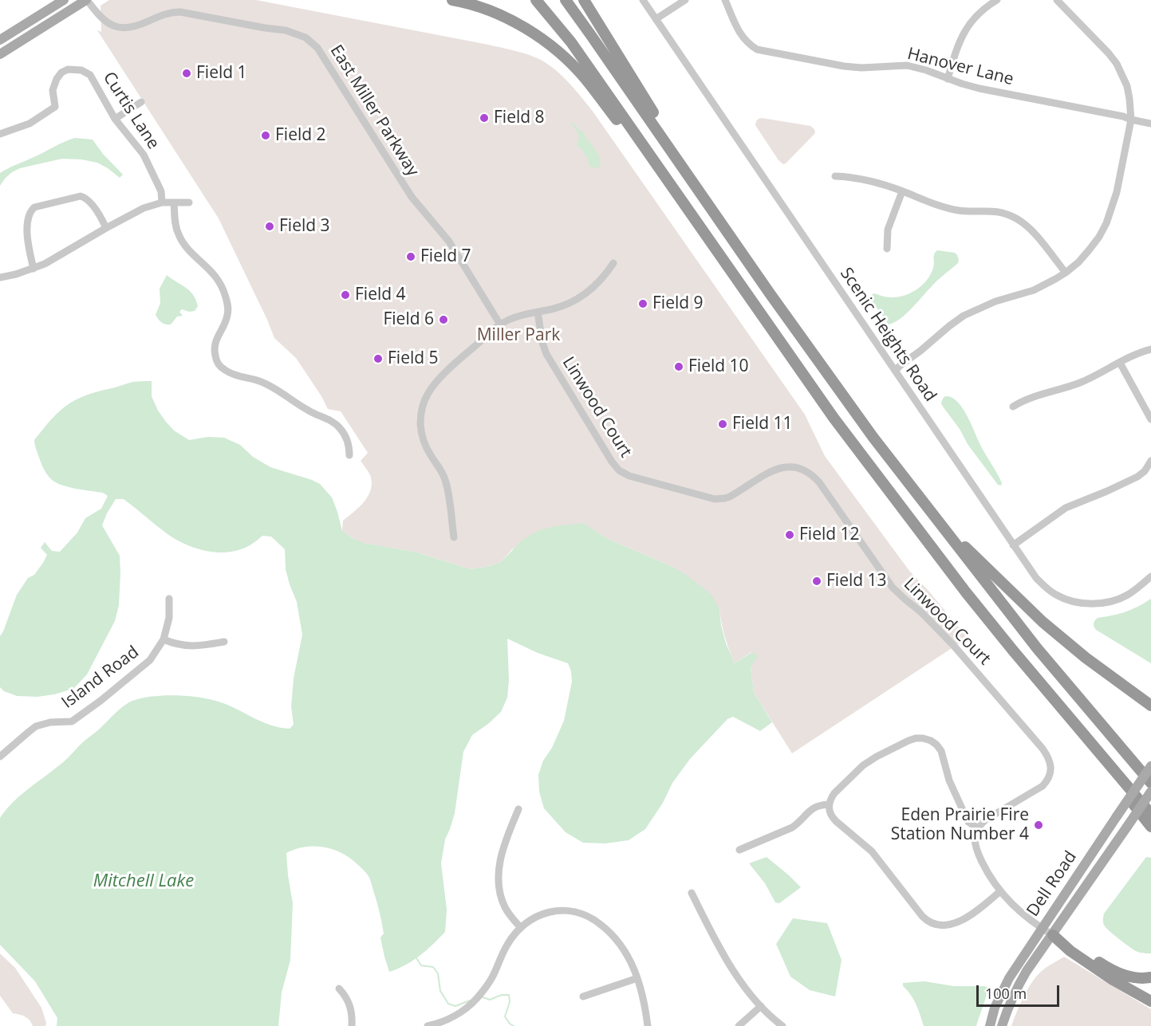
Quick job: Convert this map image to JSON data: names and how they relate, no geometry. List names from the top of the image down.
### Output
{
  "streets": {
    "main road": ["Dell Road"],
    "street": [
      "Hanover Lane",
      "Curtis Lane",
      "East Miller Parkway",
      "Scenic Heights Road",
      "Linwood Court",
      "Island Road"
    ]
  },
  "water": ["Mitchell Lake"],
  "parks": ["Miller Park"],
  "places": [
    "Field 1",
    "Field 8",
    "Field 2",
    "Field 3",
    "Field 7",
    "Field 4",
    "Field 9",
    "Field 6",
    "Field 5",
    "Field 10",
    "Field 11",
    "Field 12",
    "Field 13",
    "Eden Prairie Fire Station Number 4"
  ],
  "scale_bar": "100 m"
}
